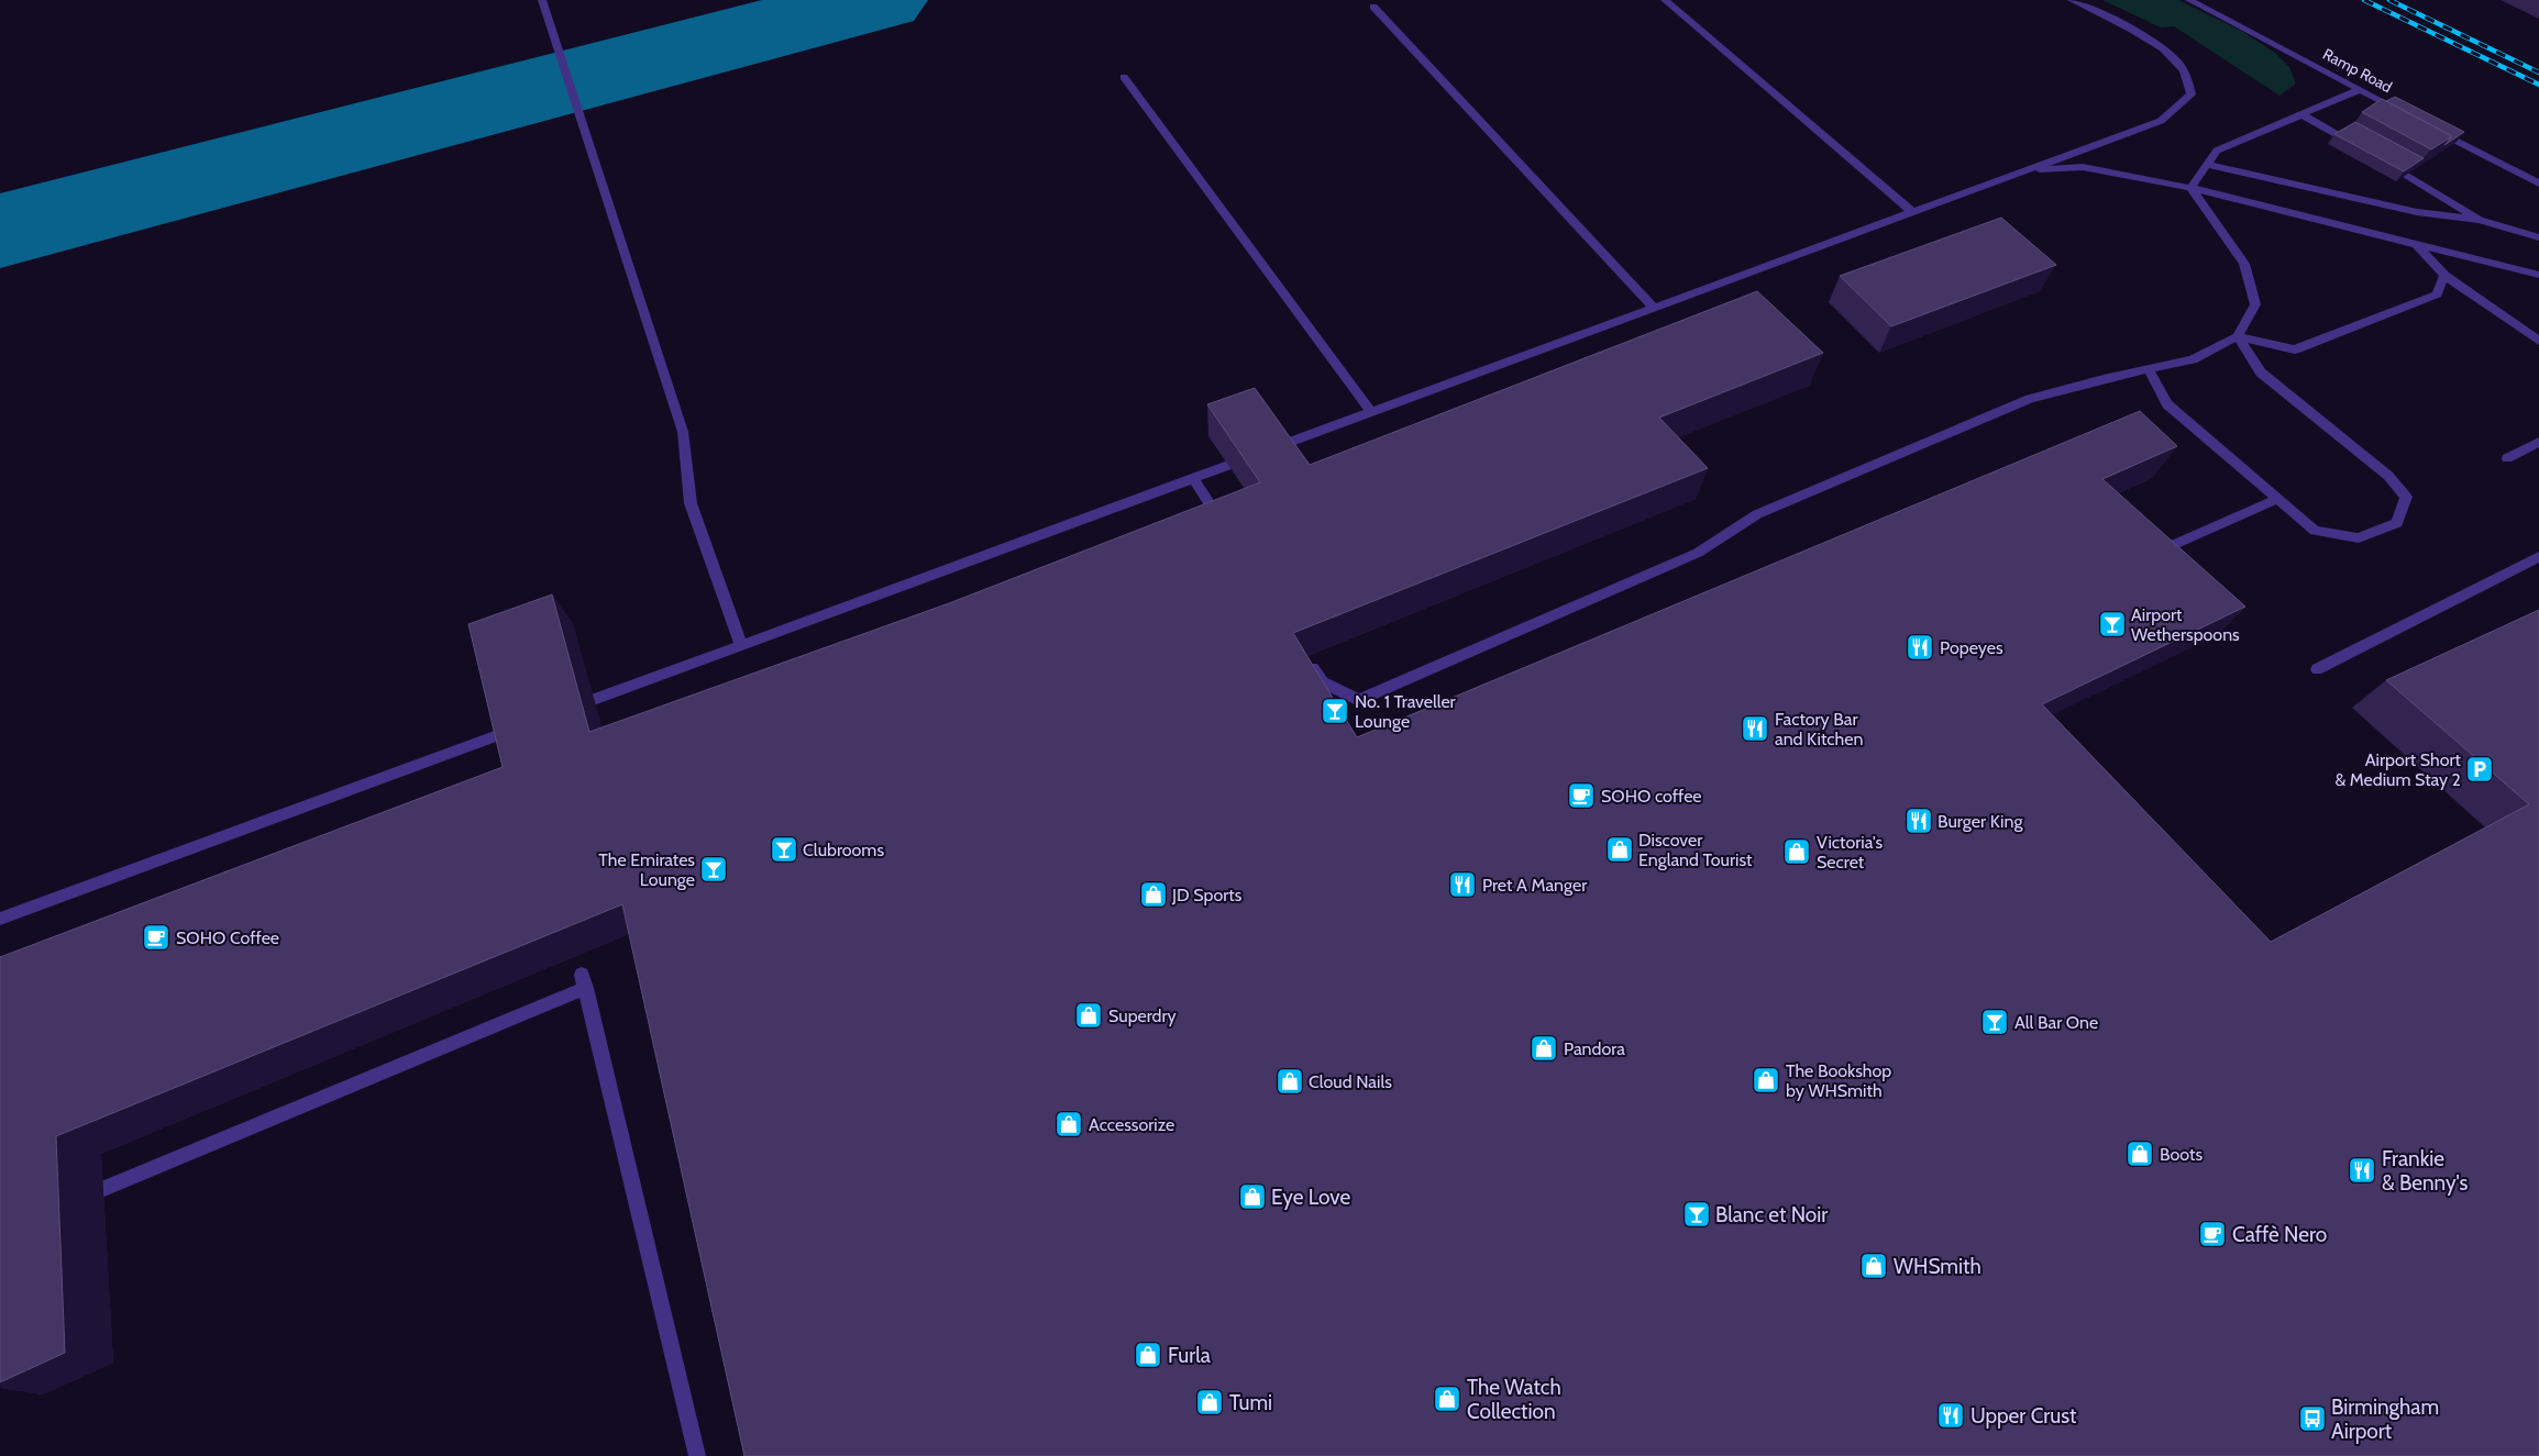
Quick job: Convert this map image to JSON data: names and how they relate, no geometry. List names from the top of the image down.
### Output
{
  "streets": {
    "lane": ["Ramp Road"]
  },
  "places": {
    "bar": [
      "Airport Wetherspoons",
      "No. 1 Traveller Lounge",
      "Clubrooms",
      "The Emirates Lounge",
      "All Bar One",
      "Blanc et Noir"
    ],
    "restaurant": [
      "Popeyes",
      "Factory Bar and Kitchen",
      "Burger King",
      "Pret A Manger",
      "Frankie & Benny's",
      "Upper Crust"
    ],
    "parking": ["Airport Short & Medium Stay 2"],
    "cafe": ["SOHO coffee", "SOHO Coffee", "Caffè Nero"],
    "shop": [
      "Discover England Tourist",
      "Victoria's Secret",
      "JD Sports",
      "Superdry",
      "Pandora",
      "The Bookshop by WHSmith",
      "Cloud Nails",
      "Accessorize",
      "Boots",
      "Eye Love",
      "WHSmith",
      "Furla",
      "The Watch Collection",
      "Tumi"
    ],
    "bus stop": ["Birmingham Airport"]
  }
}
